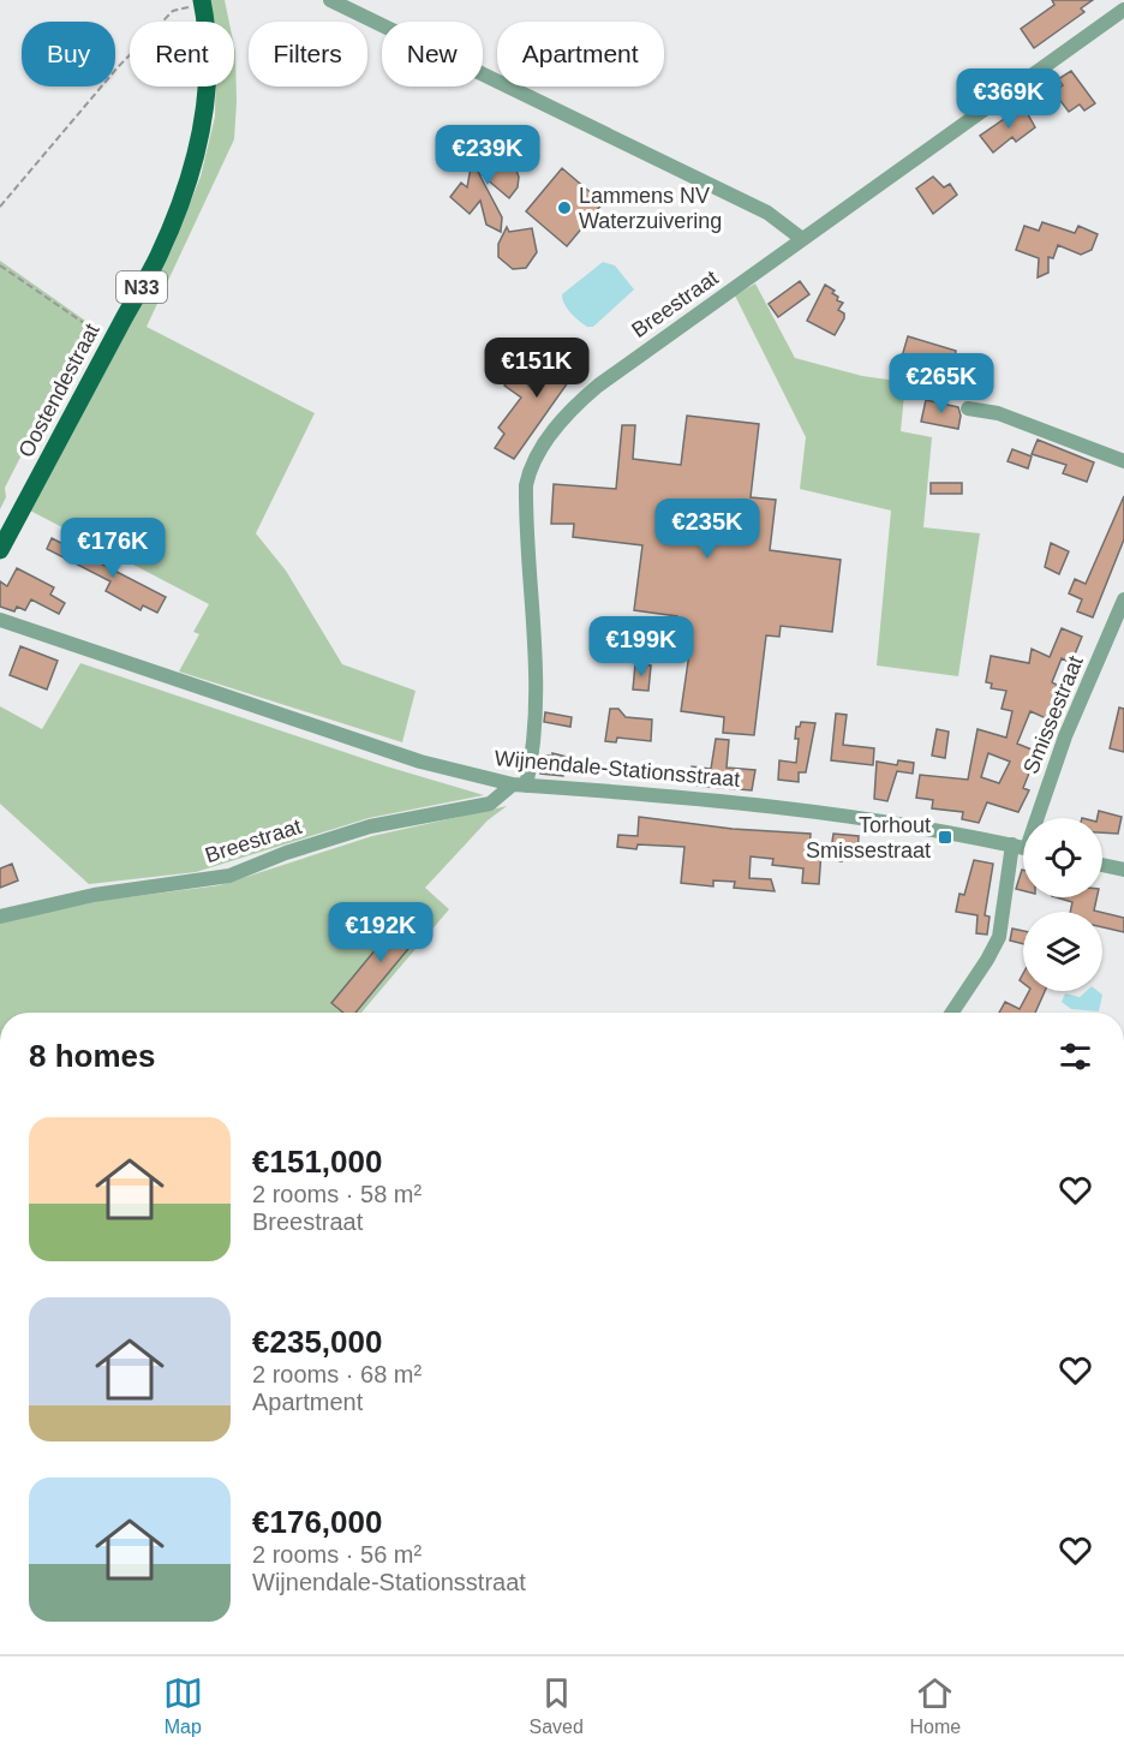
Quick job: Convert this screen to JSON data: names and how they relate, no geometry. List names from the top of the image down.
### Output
{
  "streets": {
    "main road": ["N33", "Oostendestraat"],
    "street": ["Breestraat", "Smissestraat", "Wijnendale-Stationsstraat"]
  },
  "crossings": [
    ["Breestraat", "Wijnendale-Stationsstraat"]
  ],
  "places": {
    "other": ["Lammens NV Waterzuivering"],
    "transit": ["Torhout Smissestraat"]
  },
  "page": {
    "chip": [
      "Buy",
      "Rent",
      "Filters",
      "New",
      "Apartment"
    ],
    "price": [
      "€369K",
      "€239K",
      "€151K",
      "€265K",
      "€235K",
      "€176K",
      "€199K",
      "€192K"
    ],
    "heading": "8 homes",
    "list": [
      {
        "name": "€151,000",
        "note": "2 rooms · 58 m² · Breestraat"
      },
      {
        "name": "€235,000",
        "note": "2 rooms · 68 m² · Apartment"
      },
      {
        "name": "€176,000",
        "note": "2 rooms · 56 m² · Wijnendale-Stationsstraat"
      }
    ],
    "tabs": ["Map", "Saved", "Home"]
  }
}
